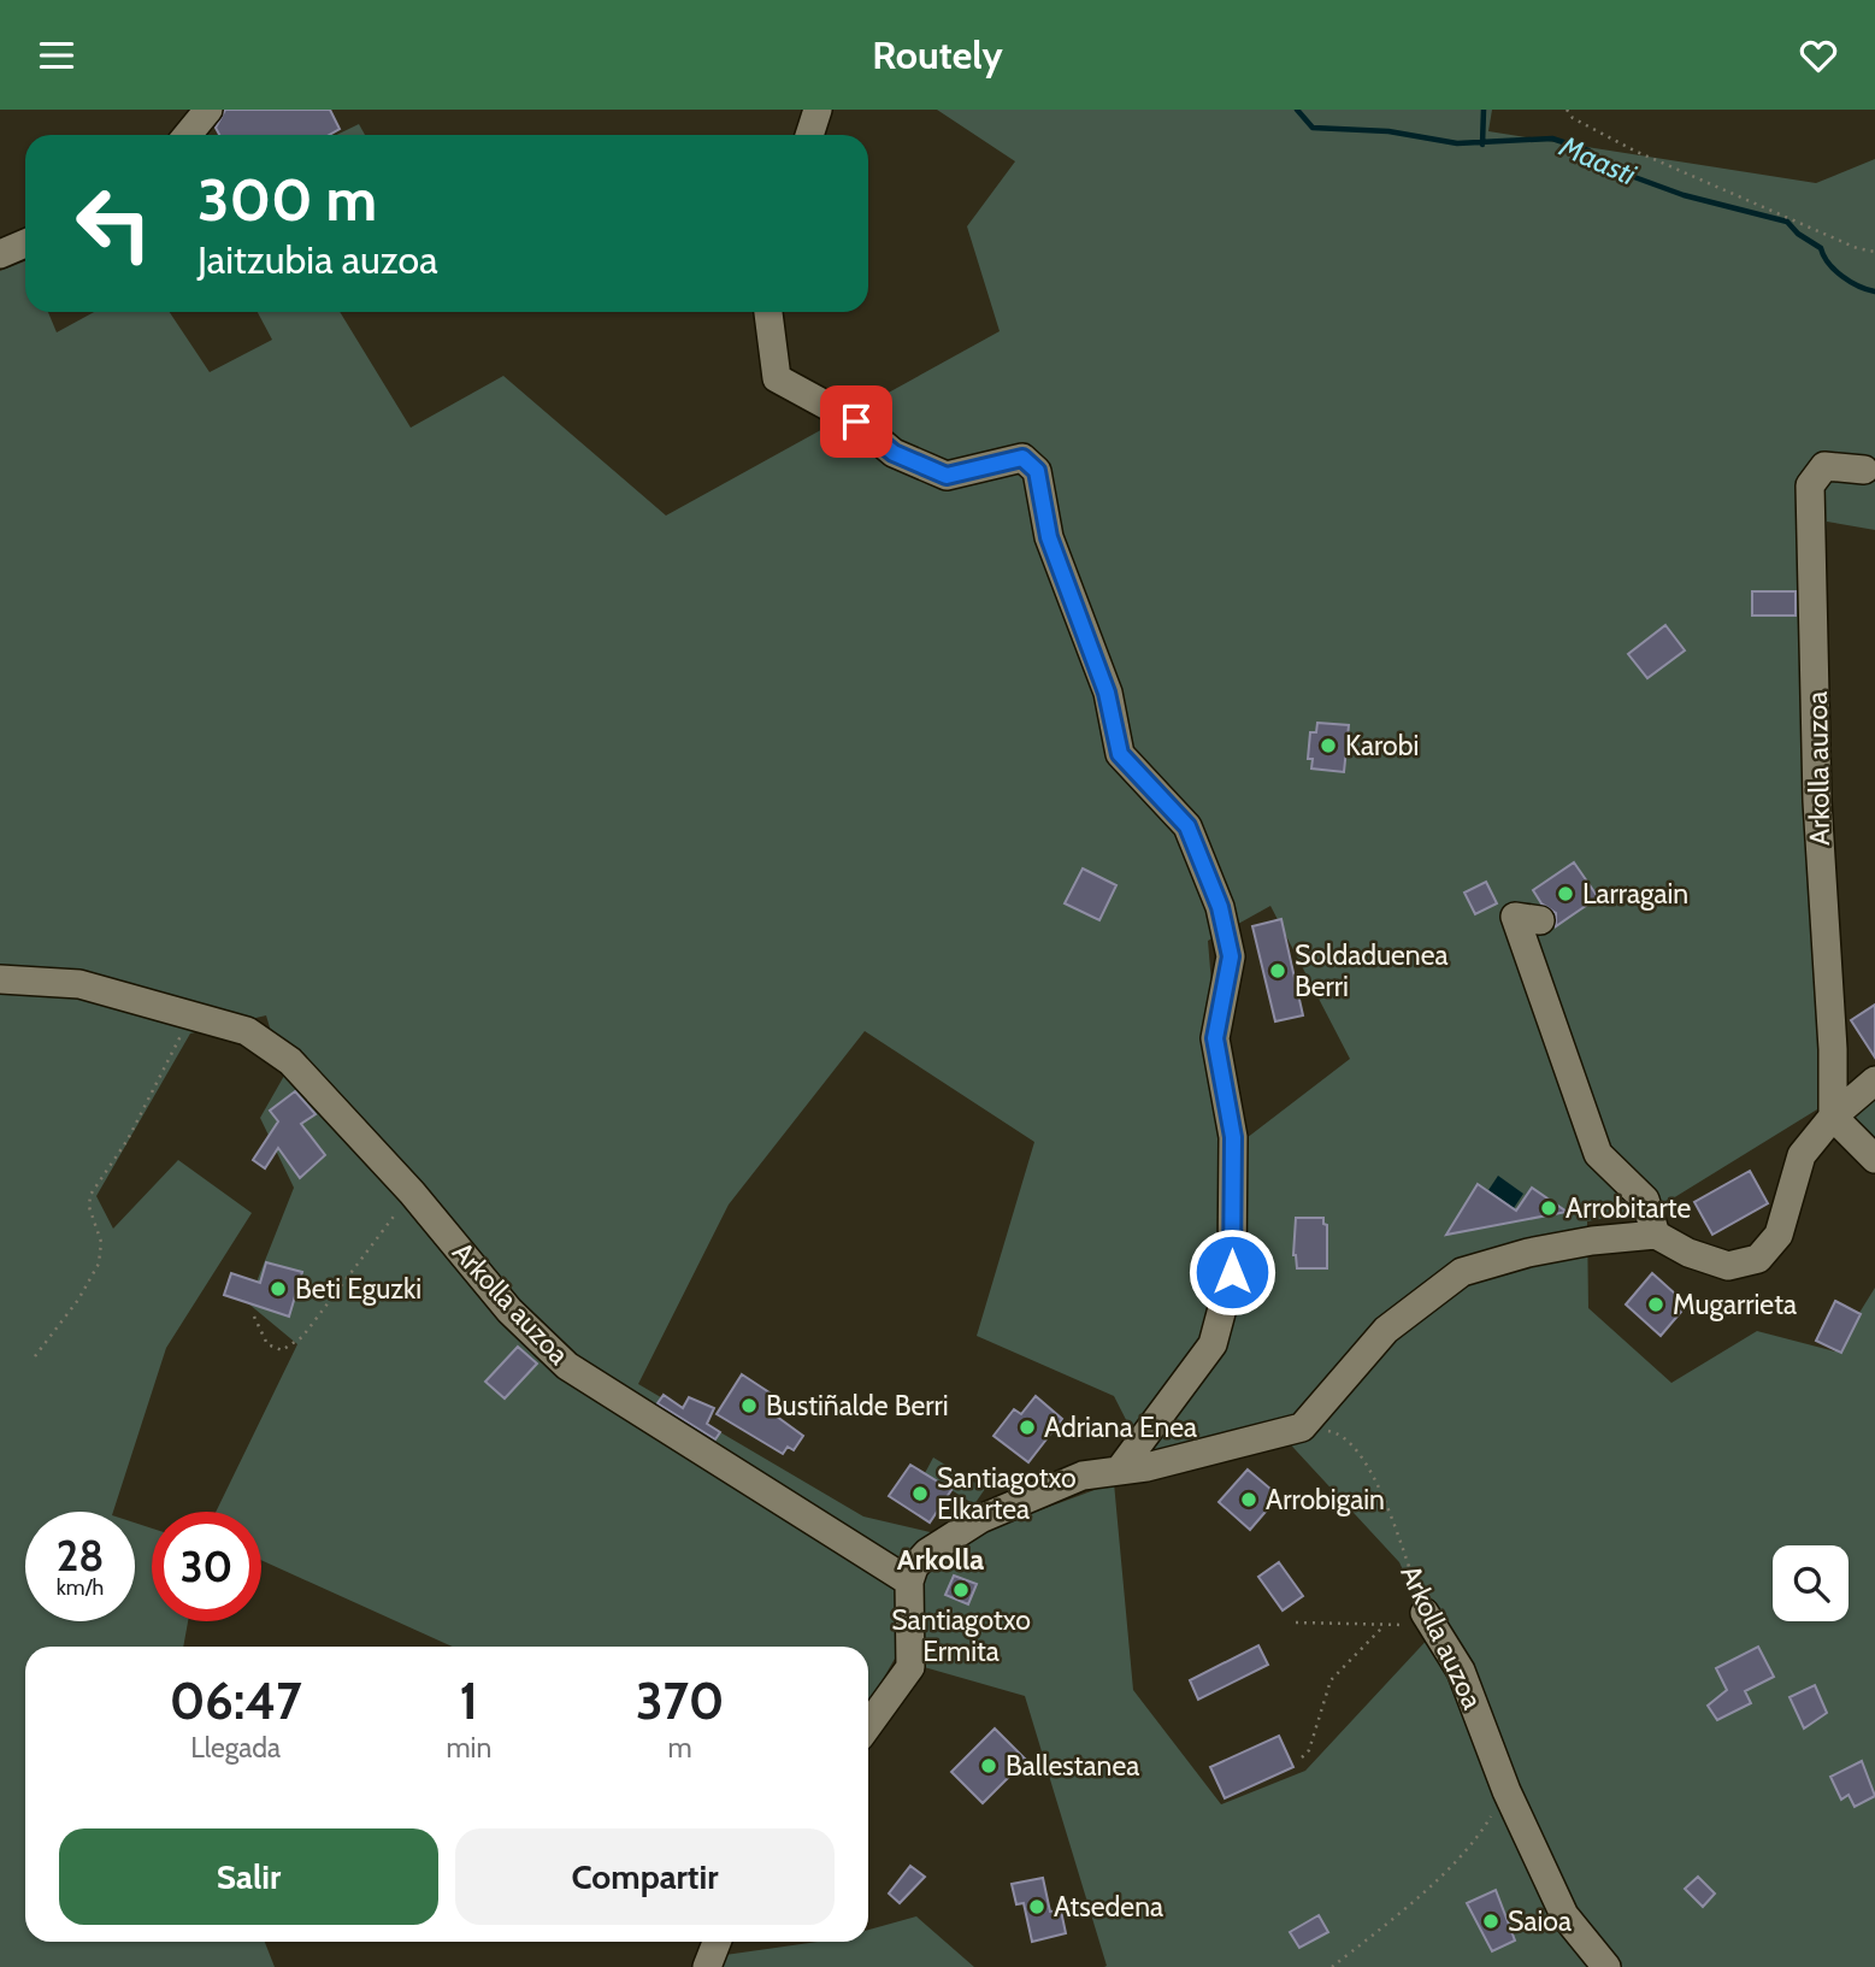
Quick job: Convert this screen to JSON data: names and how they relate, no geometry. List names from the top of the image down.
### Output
{
  "streets": {
    "street": ["Arkolla auzoa"]
  },
  "districts": ["Arkolla"],
  "water": ["Maasti"],
  "places": [
    "Karobi",
    "Larragain",
    "Soldaduenea Berri",
    "Arrobitarte",
    "Beti Eguzki",
    "Mugarrieta",
    "Bustiñalde Berri",
    "Adriana Enea",
    "Santiagotxo Elkartea",
    "Arrobigain",
    "Santiagotxo Ermita",
    "Ballestanea",
    "Atsedena",
    "Saioa"
  ],
  "page": {
    "header": "Routely",
    "turn": ["300 m", "Jaitzubia auzoa"],
    "speed": "28 km/h",
    "limit": "30",
    "eta": [
      "06:47",
      "Llegada",
      "1",
      "min",
      "370",
      "m"
    ],
    "buttons": ["Salir", "Compartir"]
  }
}
